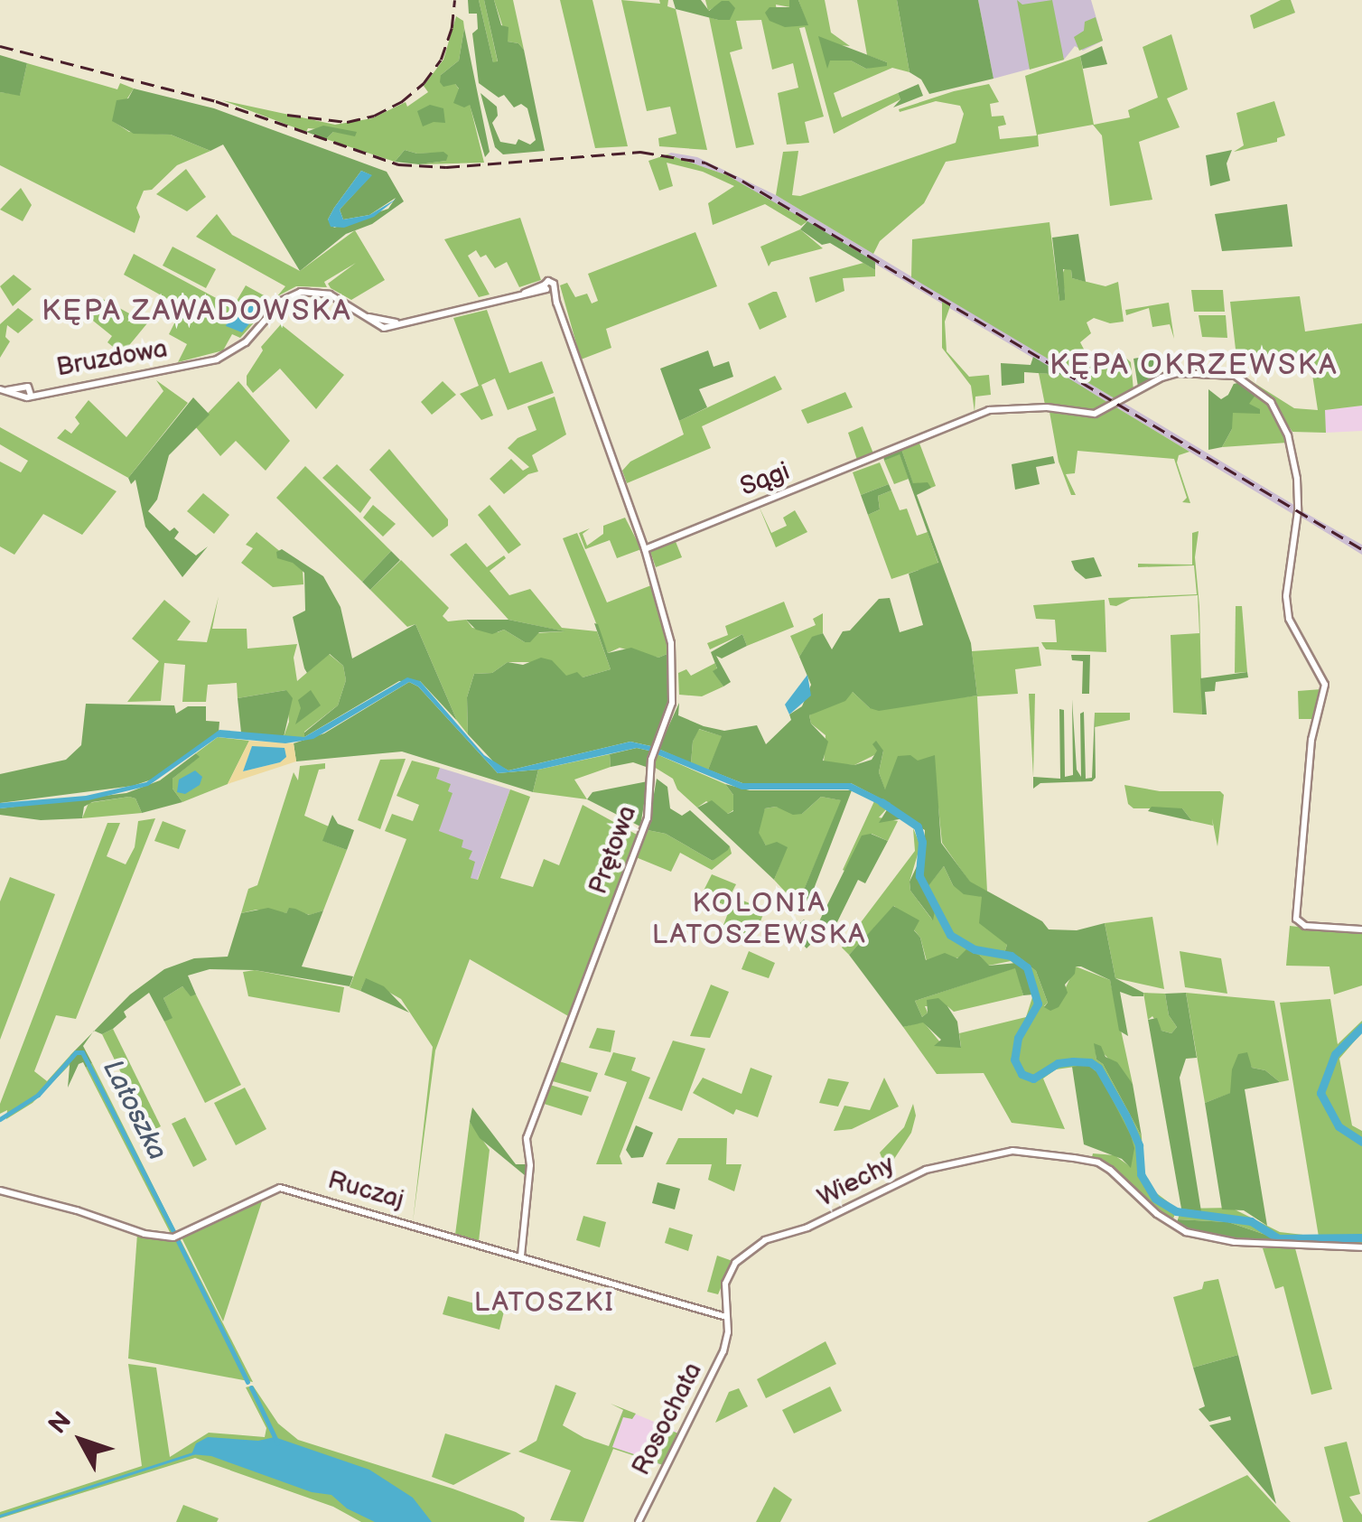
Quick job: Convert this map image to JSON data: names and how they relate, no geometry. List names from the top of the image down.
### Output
{
  "streets": {
    "street": [
      "Bruzdowa",
      "Sągi",
      "Prętowa",
      "Wiechy",
      "Ruczaj",
      "Rosochata"
    ]
  },
  "crossings": [
    ["Bruzdowa", "Prętowa"],
    ["Sągi", "Prętowa"],
    ["Prętowa", "Ruczaj"],
    ["Wiechy", "Ruczaj"],
    ["Wiechy", "Rosochata"]
  ],
  "districts": [
    "KĘPA ZAWADOWSKA",
    "KĘPA OKRZEWSKA",
    "KOLONIA LATOSZEWSKA",
    "LATOSZKI"
  ],
  "water": ["Latoszka"],
  "north": "top left"
}
